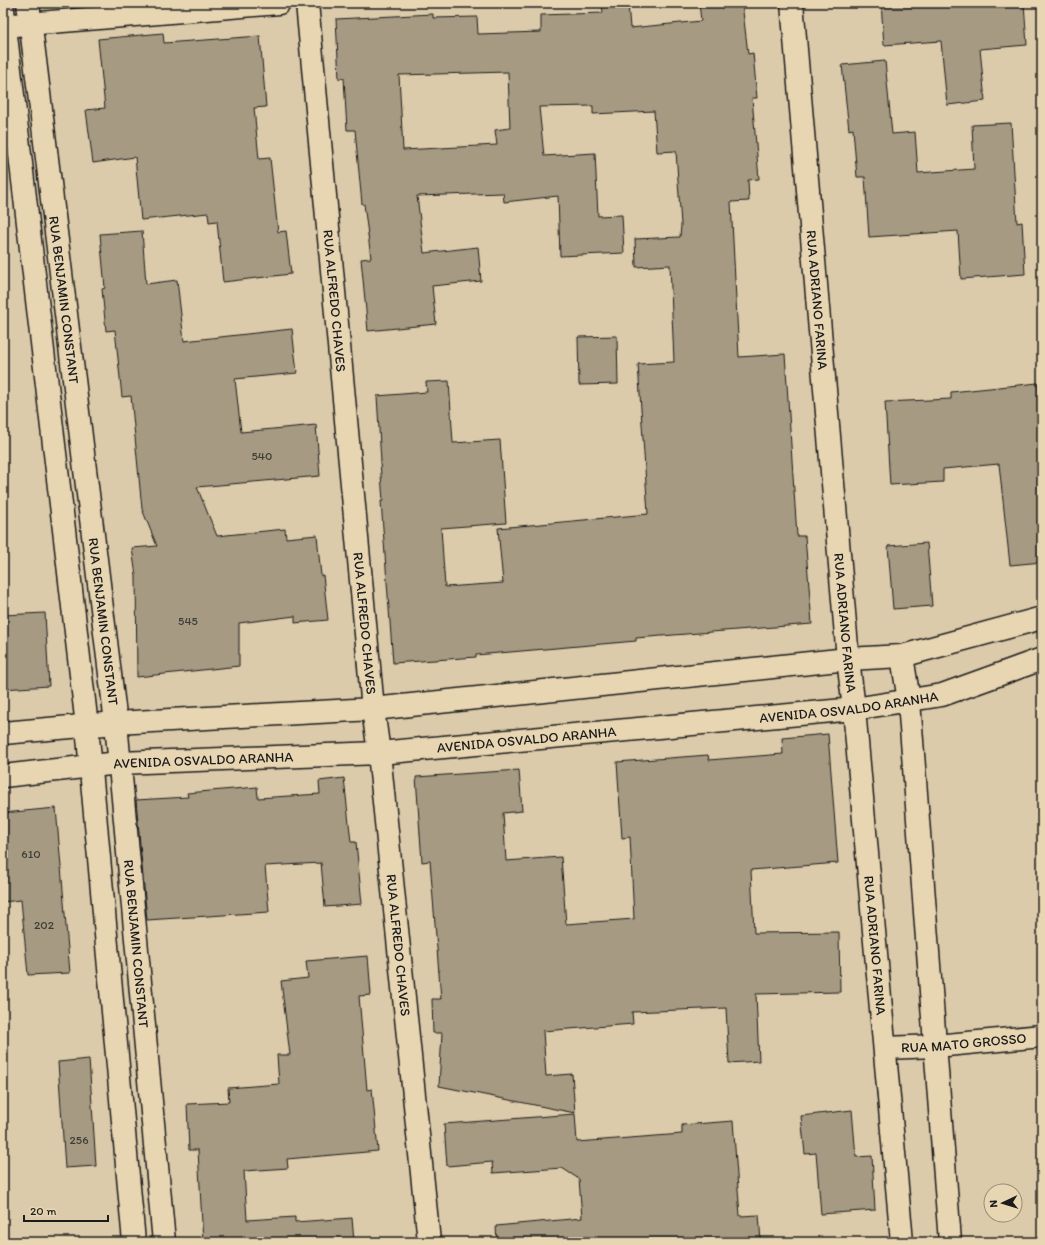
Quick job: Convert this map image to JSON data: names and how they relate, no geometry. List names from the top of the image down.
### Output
{
  "streets": {
    "street": [
      "RUA BENJAMIN CONSTANT",
      "RUA ALFREDO CHAVES",
      "RUA ADRIANO FARINA",
      "AVENIDA OSVALDO ARANHA",
      "RUA MATO GROSSO"
    ]
  },
  "crossings": [
    ["RUA BENJAMIN CONSTANT", "AVENIDA OSVALDO ARANHA"],
    ["RUA ALFREDO CHAVES", "AVENIDA OSVALDO ARANHA"],
    ["RUA ADRIANO FARINA", "AVENIDA OSVALDO ARANHA"],
    ["RUA ADRIANO FARINA", "RUA MATO GROSSO"]
  ],
  "house_numbers": [
    "540",
    "545",
    "610",
    "202",
    "256"
  ],
  "scale_bar": "20 m",
  "north": "left"
}
